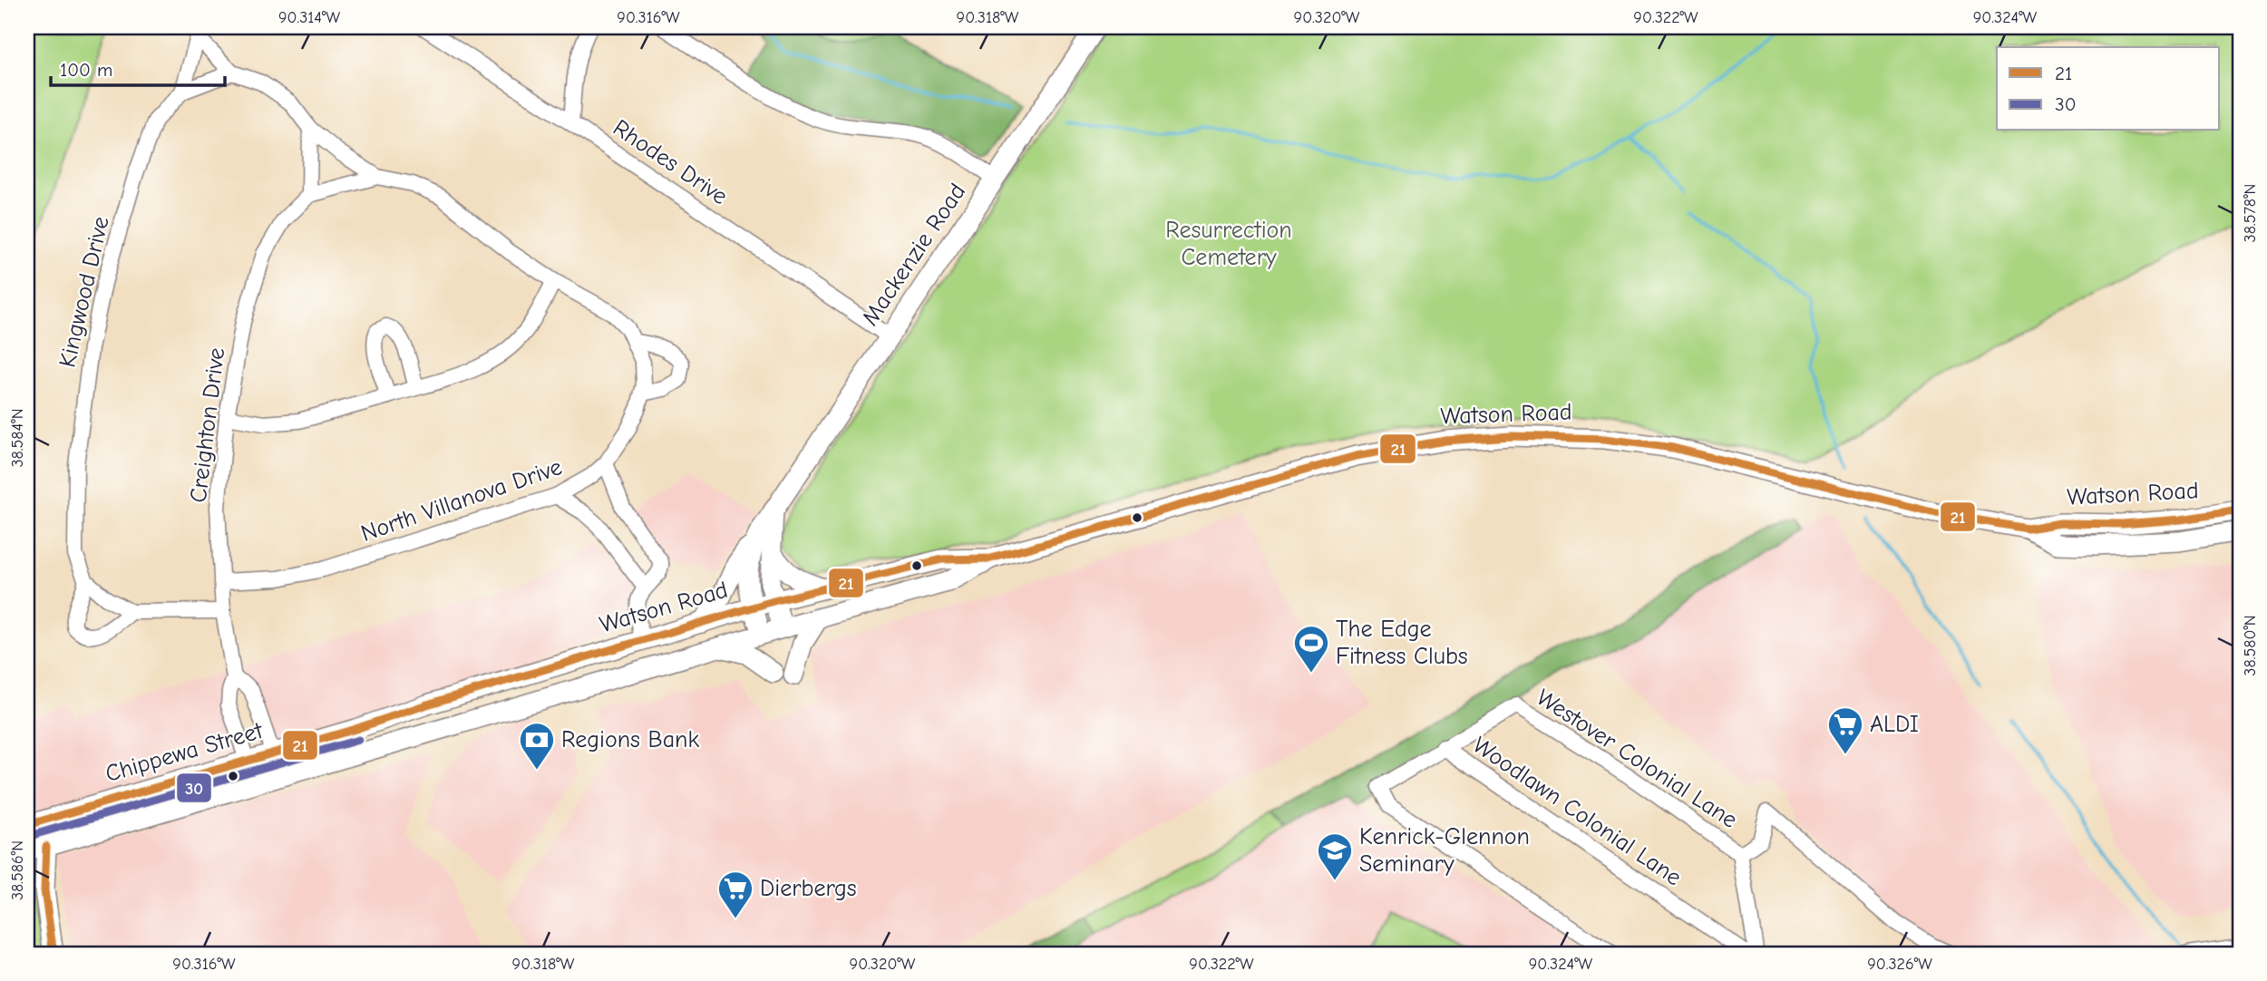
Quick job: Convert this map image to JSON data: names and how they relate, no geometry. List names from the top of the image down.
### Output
{
  "streets": {
    "main road": ["Mackenzie Road", "Watson Road", "Chippewa Street"],
    "street": [
      "Rhodes Drive",
      "Kingwood Drive",
      "Creighton Drive",
      "North Villanova Drive",
      "Westover Colonial Lane",
      "Woodlawn Colonial Lane"
    ]
  },
  "crossings": [
    ["Rhodes Drive", "Mackenzie Road"],
    ["Mackenzie Road", "Watson Road"],
    ["Watson Road", "Chippewa Street"],
    ["Creighton Drive", "North Villanova Drive"],
    ["Creighton Drive", "Chippewa Street"],
    ["Westover Colonial Lane", "Woodlawn Colonial Lane"]
  ],
  "parks": ["Resurrection Cemetery"],
  "places": {
    "sports": ["The Edge Fitness Clubs"],
    "supermarket": ["ALDI", "Dierbergs"],
    "bank": ["Regions Bank"],
    "school or university": ["Kenrick-Glennon Seminary"]
  },
  "lines": ["transit line 21", "transit line 30"],
  "legend": ["21", "30"],
  "scale_bar": "100 m",
  "coordinates": [
    "90.314°W",
    "90.316°W",
    "90.318°W",
    "90.320°W",
    "90.322°W",
    "90.324°W",
    "38.578°N",
    "38.584°N",
    "38.580°N",
    "38.586°N",
    "90.326°W"
  ]
}
